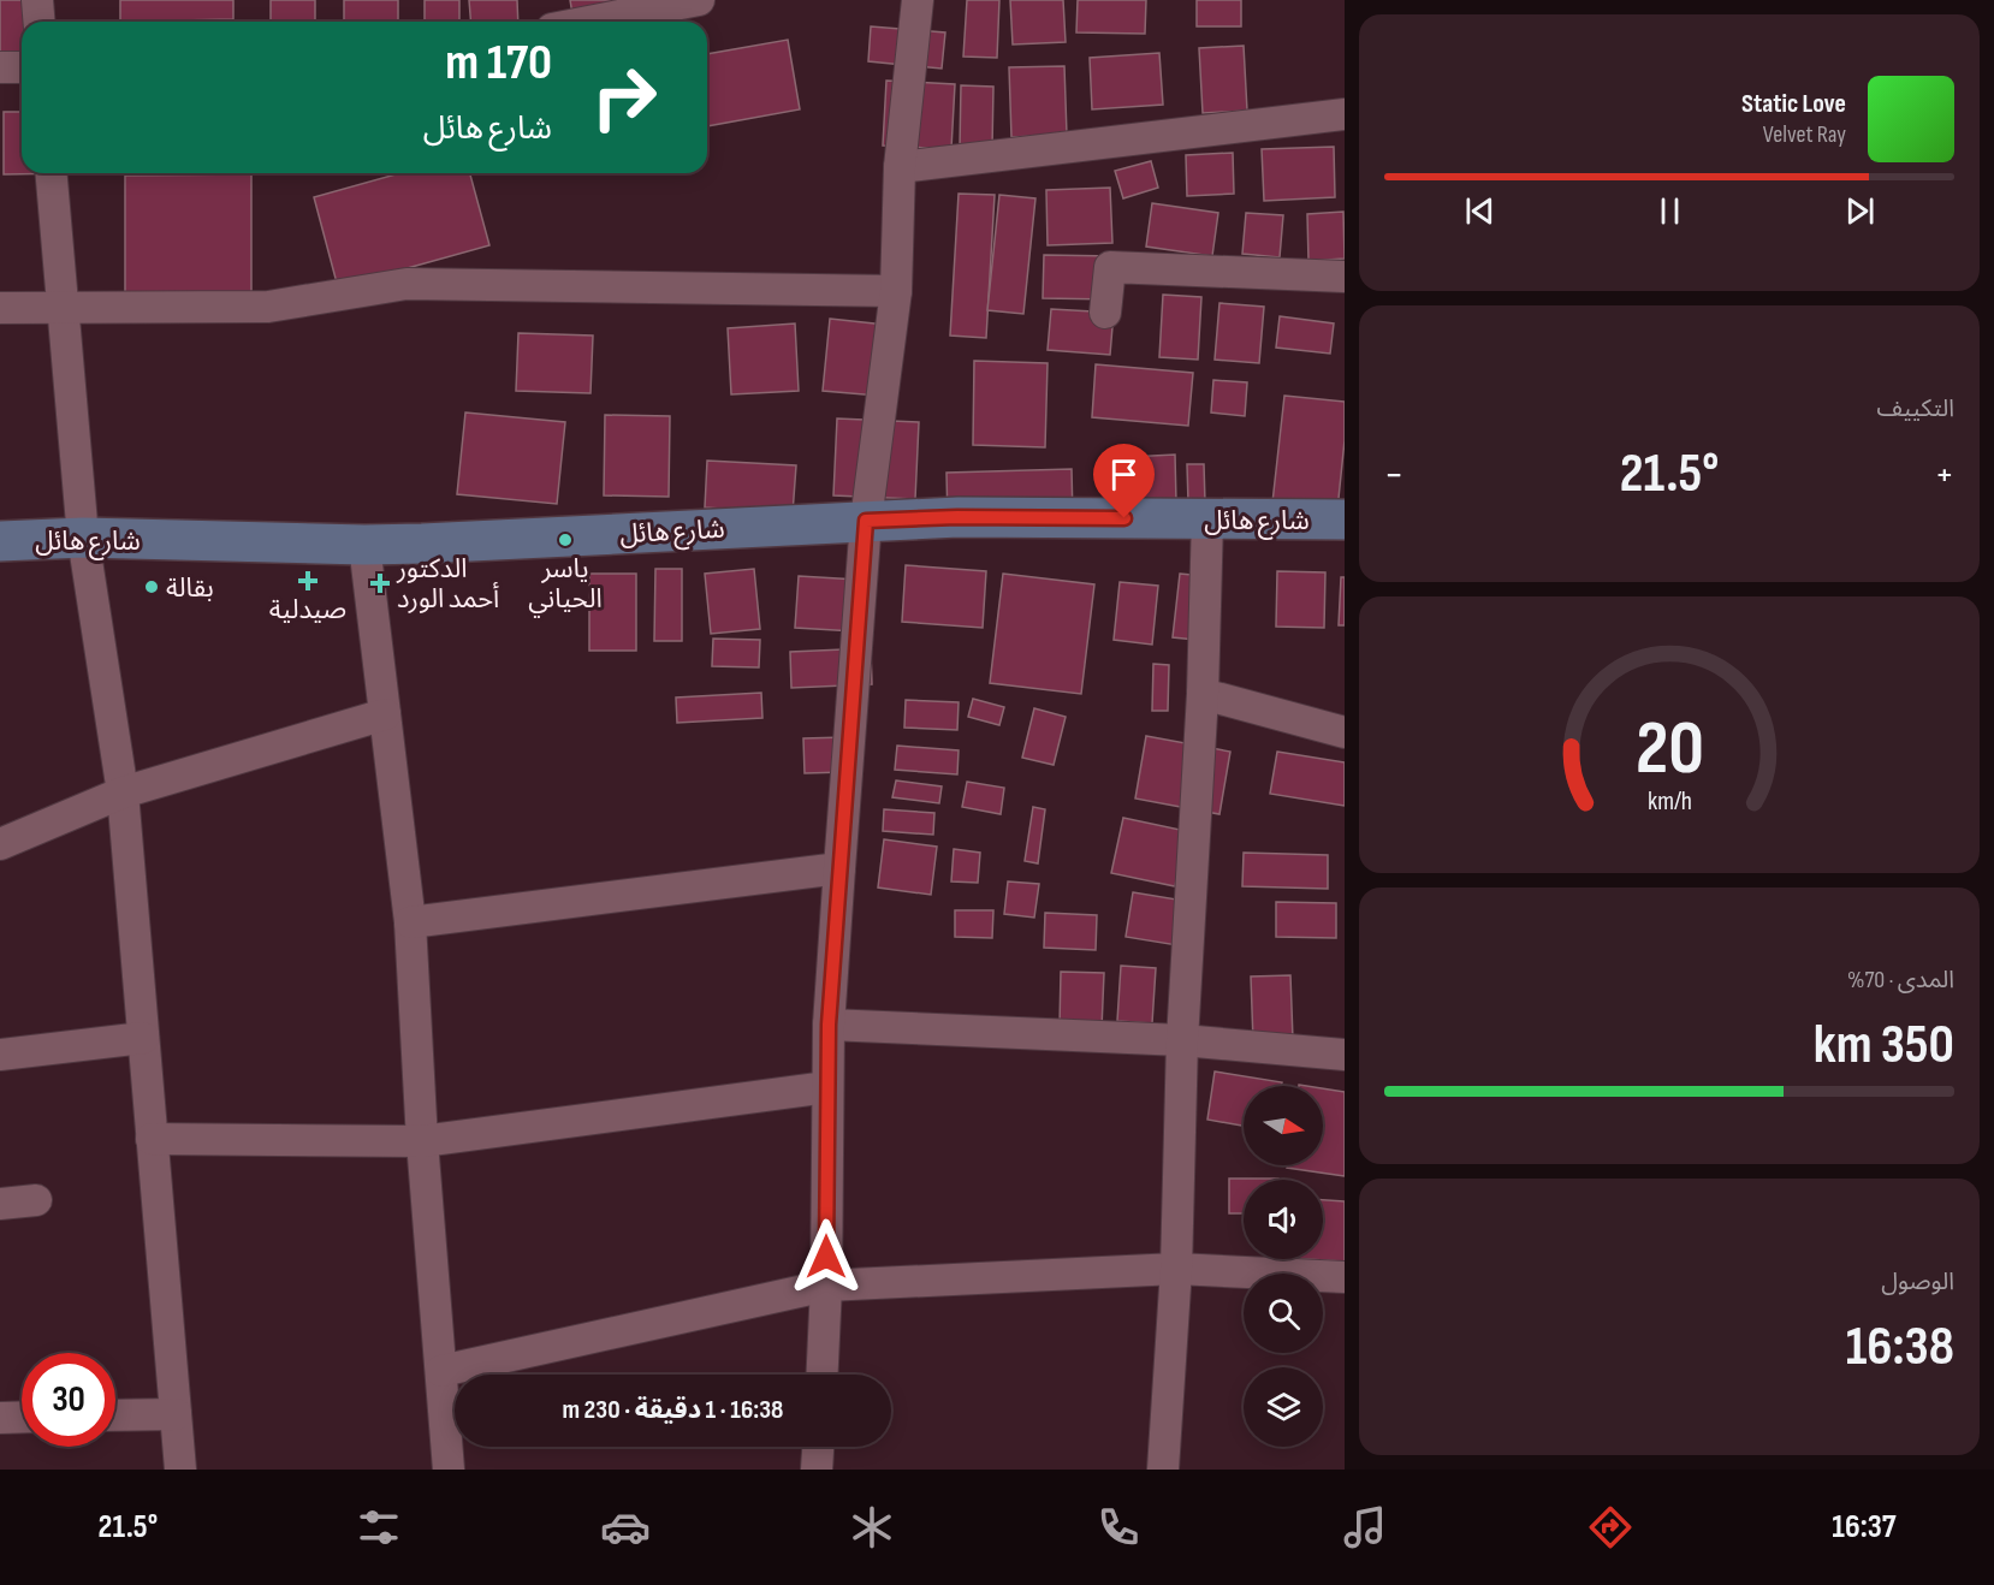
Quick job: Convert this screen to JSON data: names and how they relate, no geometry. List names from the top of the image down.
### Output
{
  "streets": {
    "street": ["شارع هائل"]
  },
  "places": {
    "other": ["ياسر الحياني", "بقالة"],
    "health": ["صيدلية", "الدكتور أحمد الورد"]
  },
  "north": "right",
  "page": {
    "turn": ["170 m", "شارع هائل"],
    "song": ["Static Love", "Velvet Ray"],
    "tile": [
      "التكييف",
      ["المدى · 70%", "350 km"],
      ["الوصول", "16:38"]
    ],
    "heat": ["−", "21.5°", "+"],
    "limit": "30",
    "trip": "16:38 · 1 دقيقة · 230 m",
    "tabs": ["16:37", "21.5°"],
    "gauge": ["20", "km/h"]
  }
}
